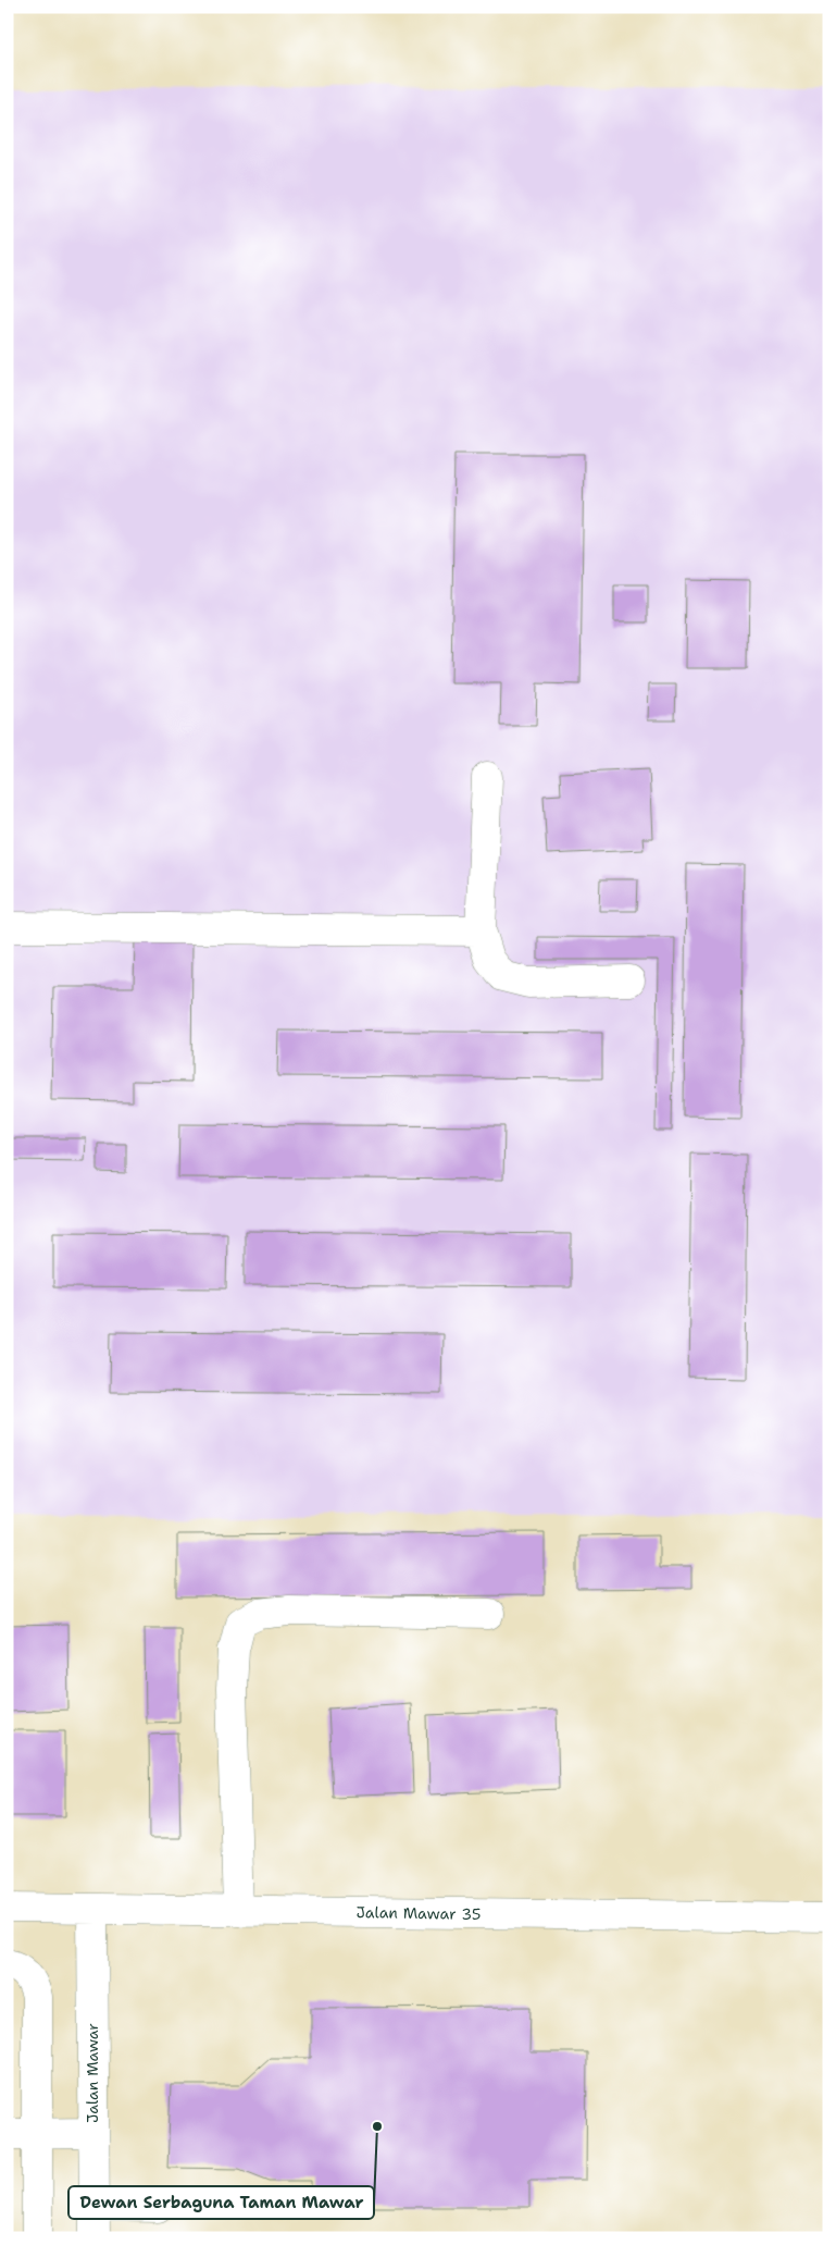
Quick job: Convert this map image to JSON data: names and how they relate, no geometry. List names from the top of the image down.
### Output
{
  "streets": {
    "street": ["Jalan Mawar 35", "Jalan Mawar"]
  },
  "crossings": [
    ["Jalan Mawar 35", "Jalan Mawar"]
  ],
  "places": ["Dewan Serbaguna Taman Mawar"]
}
